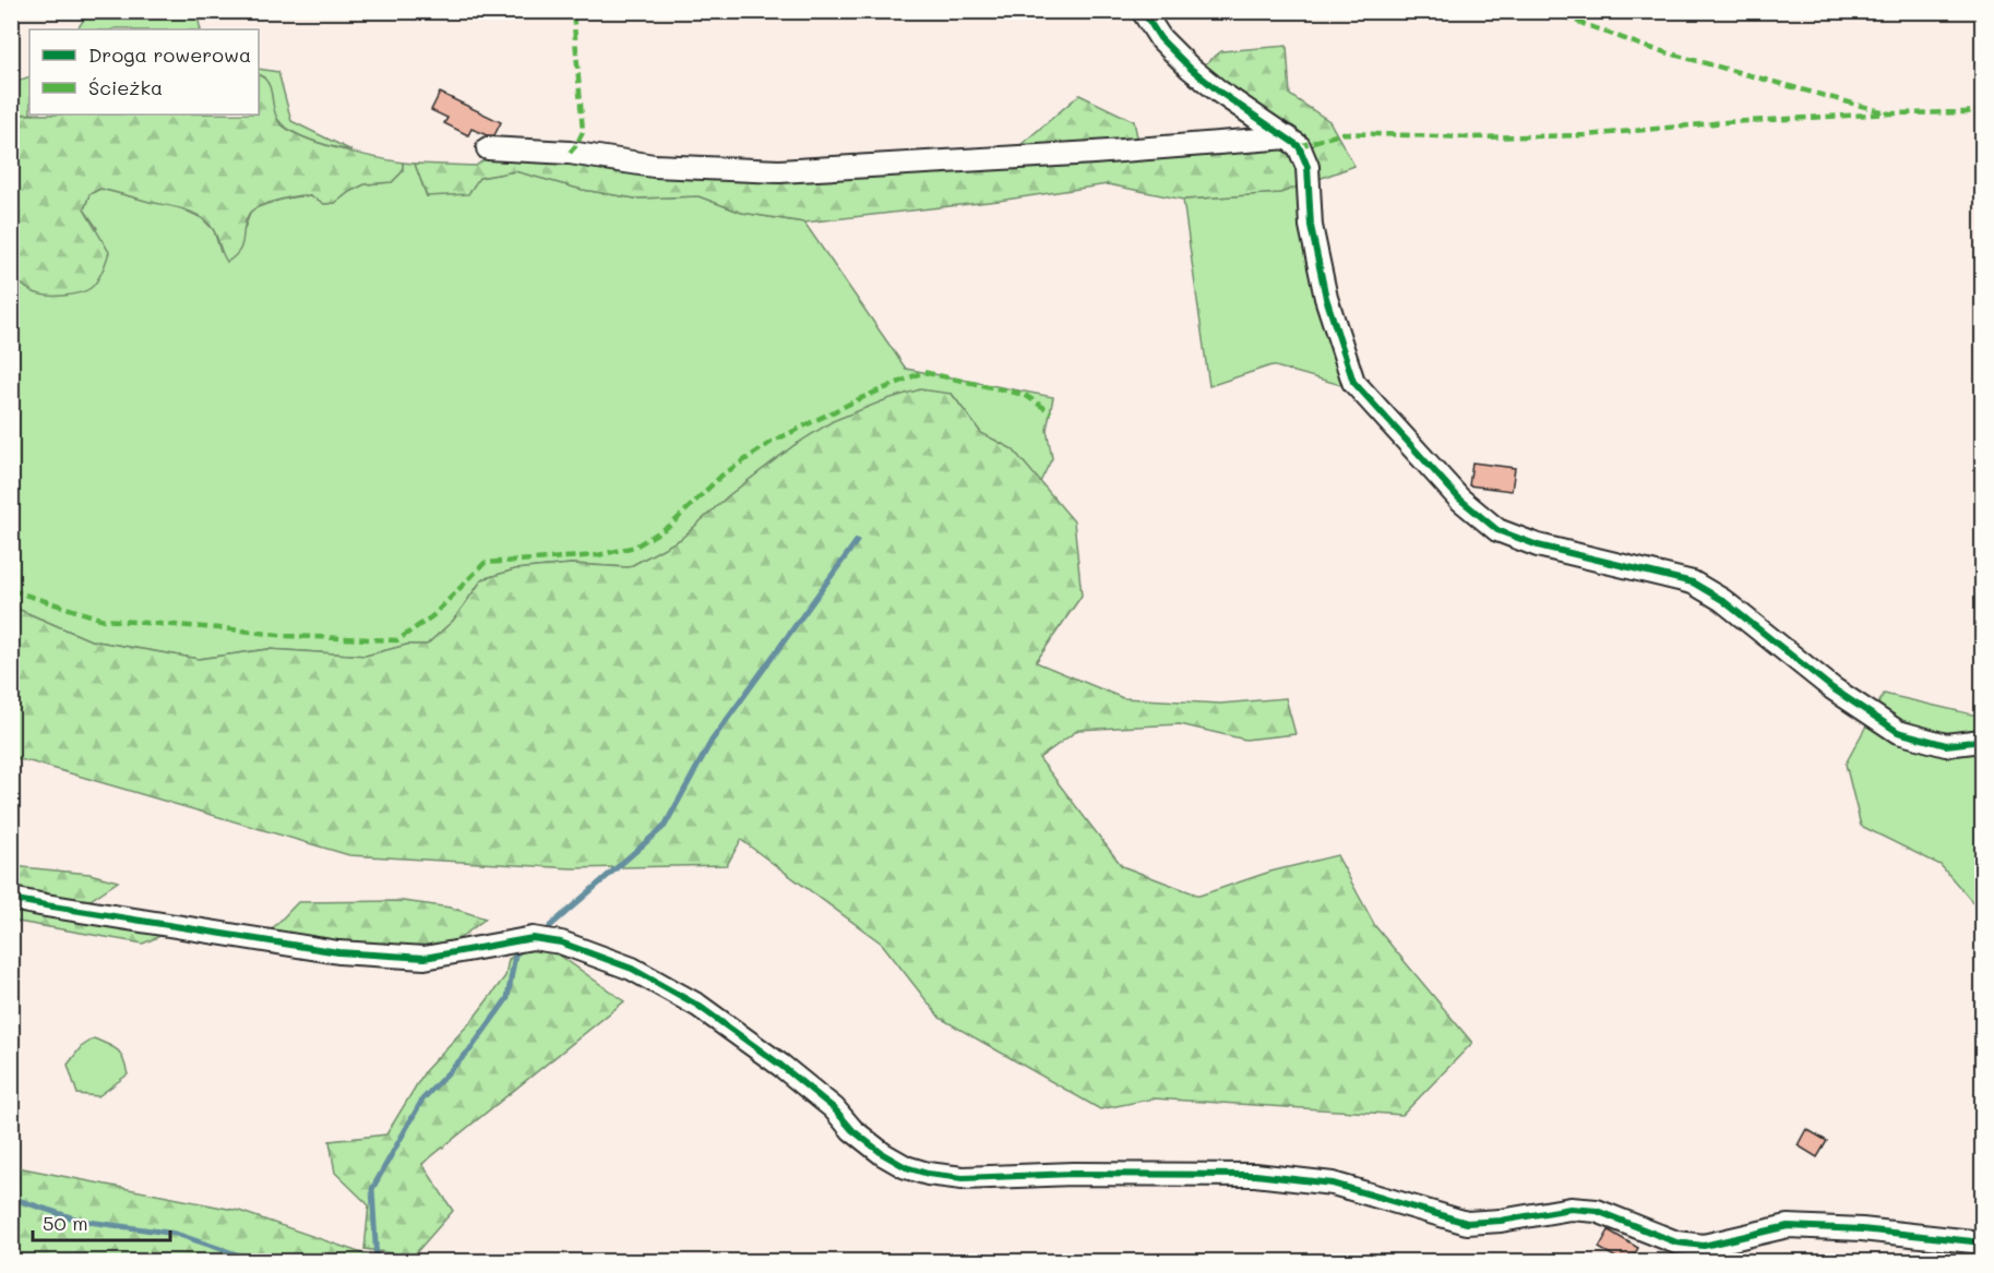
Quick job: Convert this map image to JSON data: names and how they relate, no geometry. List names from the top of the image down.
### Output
{
  "legend": ["Droga rowerowa", "Ścieżka"],
  "scale_bar": "50 m"
}
